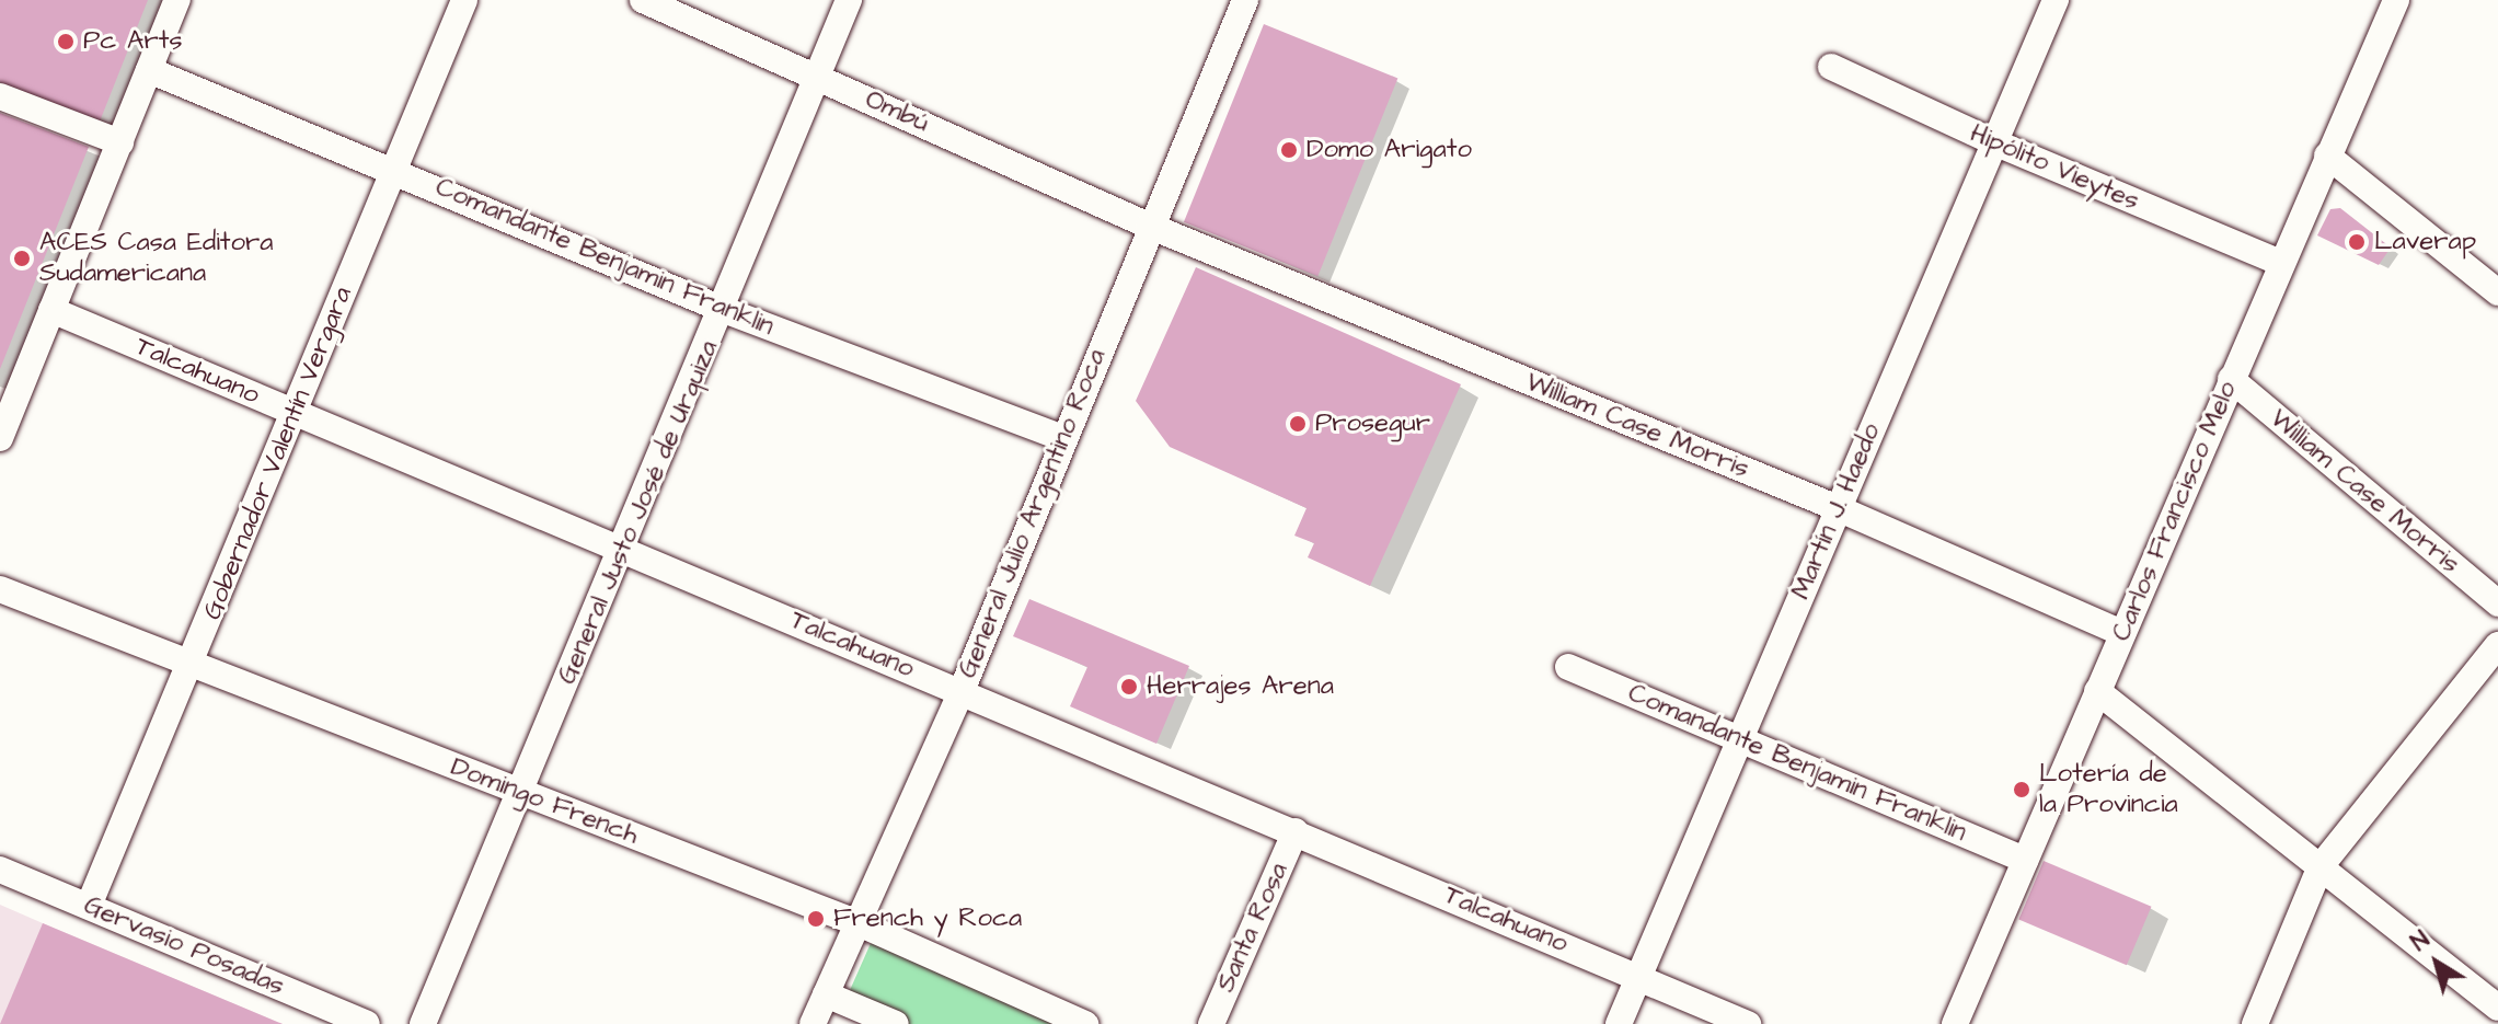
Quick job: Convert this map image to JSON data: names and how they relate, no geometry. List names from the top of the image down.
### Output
{
  "streets": {
    "street": [
      "Ombú",
      "Hipólito Vieytes",
      "Comandante Benjamin Franklin",
      "Talcahuano",
      "William Case Morris",
      "Gobernador Valentín Vergara",
      "Martín J. Haedo",
      "Carlos Francisco Melo",
      "General Justo José de Urquiza",
      "General Julio Argentino Roca",
      "Domingo French",
      "Santa Rosa",
      "Gervasio Posadas"
    ]
  },
  "crossings": [
    ["Ombú", "William Case Morris"],
    ["Ombú", "General Justo José de Urquiza"],
    ["Ombú", "General Julio Argentino Roca"],
    ["Hipólito Vieytes", "Martín J. Haedo"],
    ["Hipólito Vieytes", "Carlos Francisco Melo"],
    ["Comandante Benjamin Franklin", "Gobernador Valentín Vergara"],
    ["Comandante Benjamin Franklin", "Martín J. Haedo"],
    ["Comandante Benjamin Franklin", "Carlos Francisco Melo"],
    ["Comandante Benjamin Franklin", "General Justo José de Urquiza"],
    ["Comandante Benjamin Franklin", "General Julio Argentino Roca"],
    ["Talcahuano", "Gobernador Valentín Vergara"],
    ["Talcahuano", "Martín J. Haedo"],
    ["Talcahuano", "General Justo José de Urquiza"],
    ["Talcahuano", "General Julio Argentino Roca"],
    ["Talcahuano", "Santa Rosa"],
    ["William Case Morris", "Martín J. Haedo"],
    ["William Case Morris", "Carlos Francisco Melo"],
    ["William Case Morris", "General Julio Argentino Roca"],
    ["Gobernador Valentín Vergara", "Domingo French"],
    ["Gobernador Valentín Vergara", "Gervasio Posadas"],
    ["General Justo José de Urquiza", "Domingo French"],
    ["General Julio Argentino Roca", "Domingo French"]
  ],
  "places": [
    "Pc Arts",
    "Domo Arigato",
    "Laverap",
    "ACES Casa Editora Sudamericana",
    "Prosegur",
    "Herrajes Arena",
    "Lotería de la Provincia",
    "French y Roca"
  ],
  "north": "top left"
}
